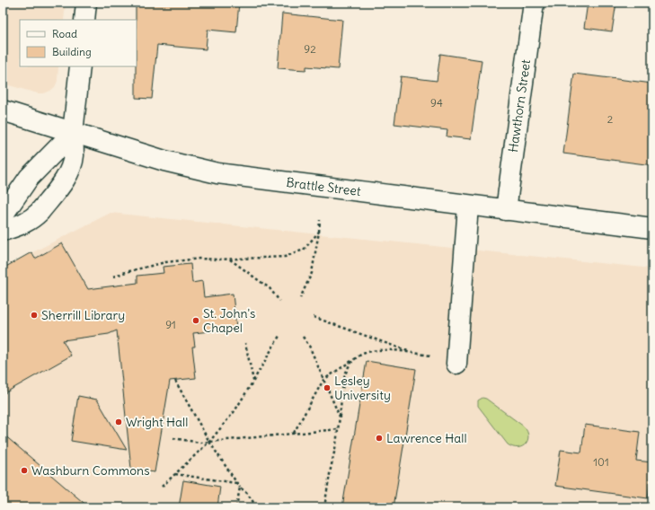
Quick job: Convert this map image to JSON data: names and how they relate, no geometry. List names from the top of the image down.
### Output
{
  "streets": {
    "main road": ["Hawthorn Street", "Brattle Street"]
  },
  "crossings": [
    ["Hawthorn Street", "Brattle Street"]
  ],
  "places": [
    "Sherrill Library",
    "St. John's Chapel",
    "Lesley University",
    "Wright Hall",
    "Lawrence Hall",
    "Washburn Commons"
  ],
  "house_numbers": [
    "92",
    "94",
    "2",
    "91",
    "101"
  ],
  "legend": ["Road", "Building"]
}
